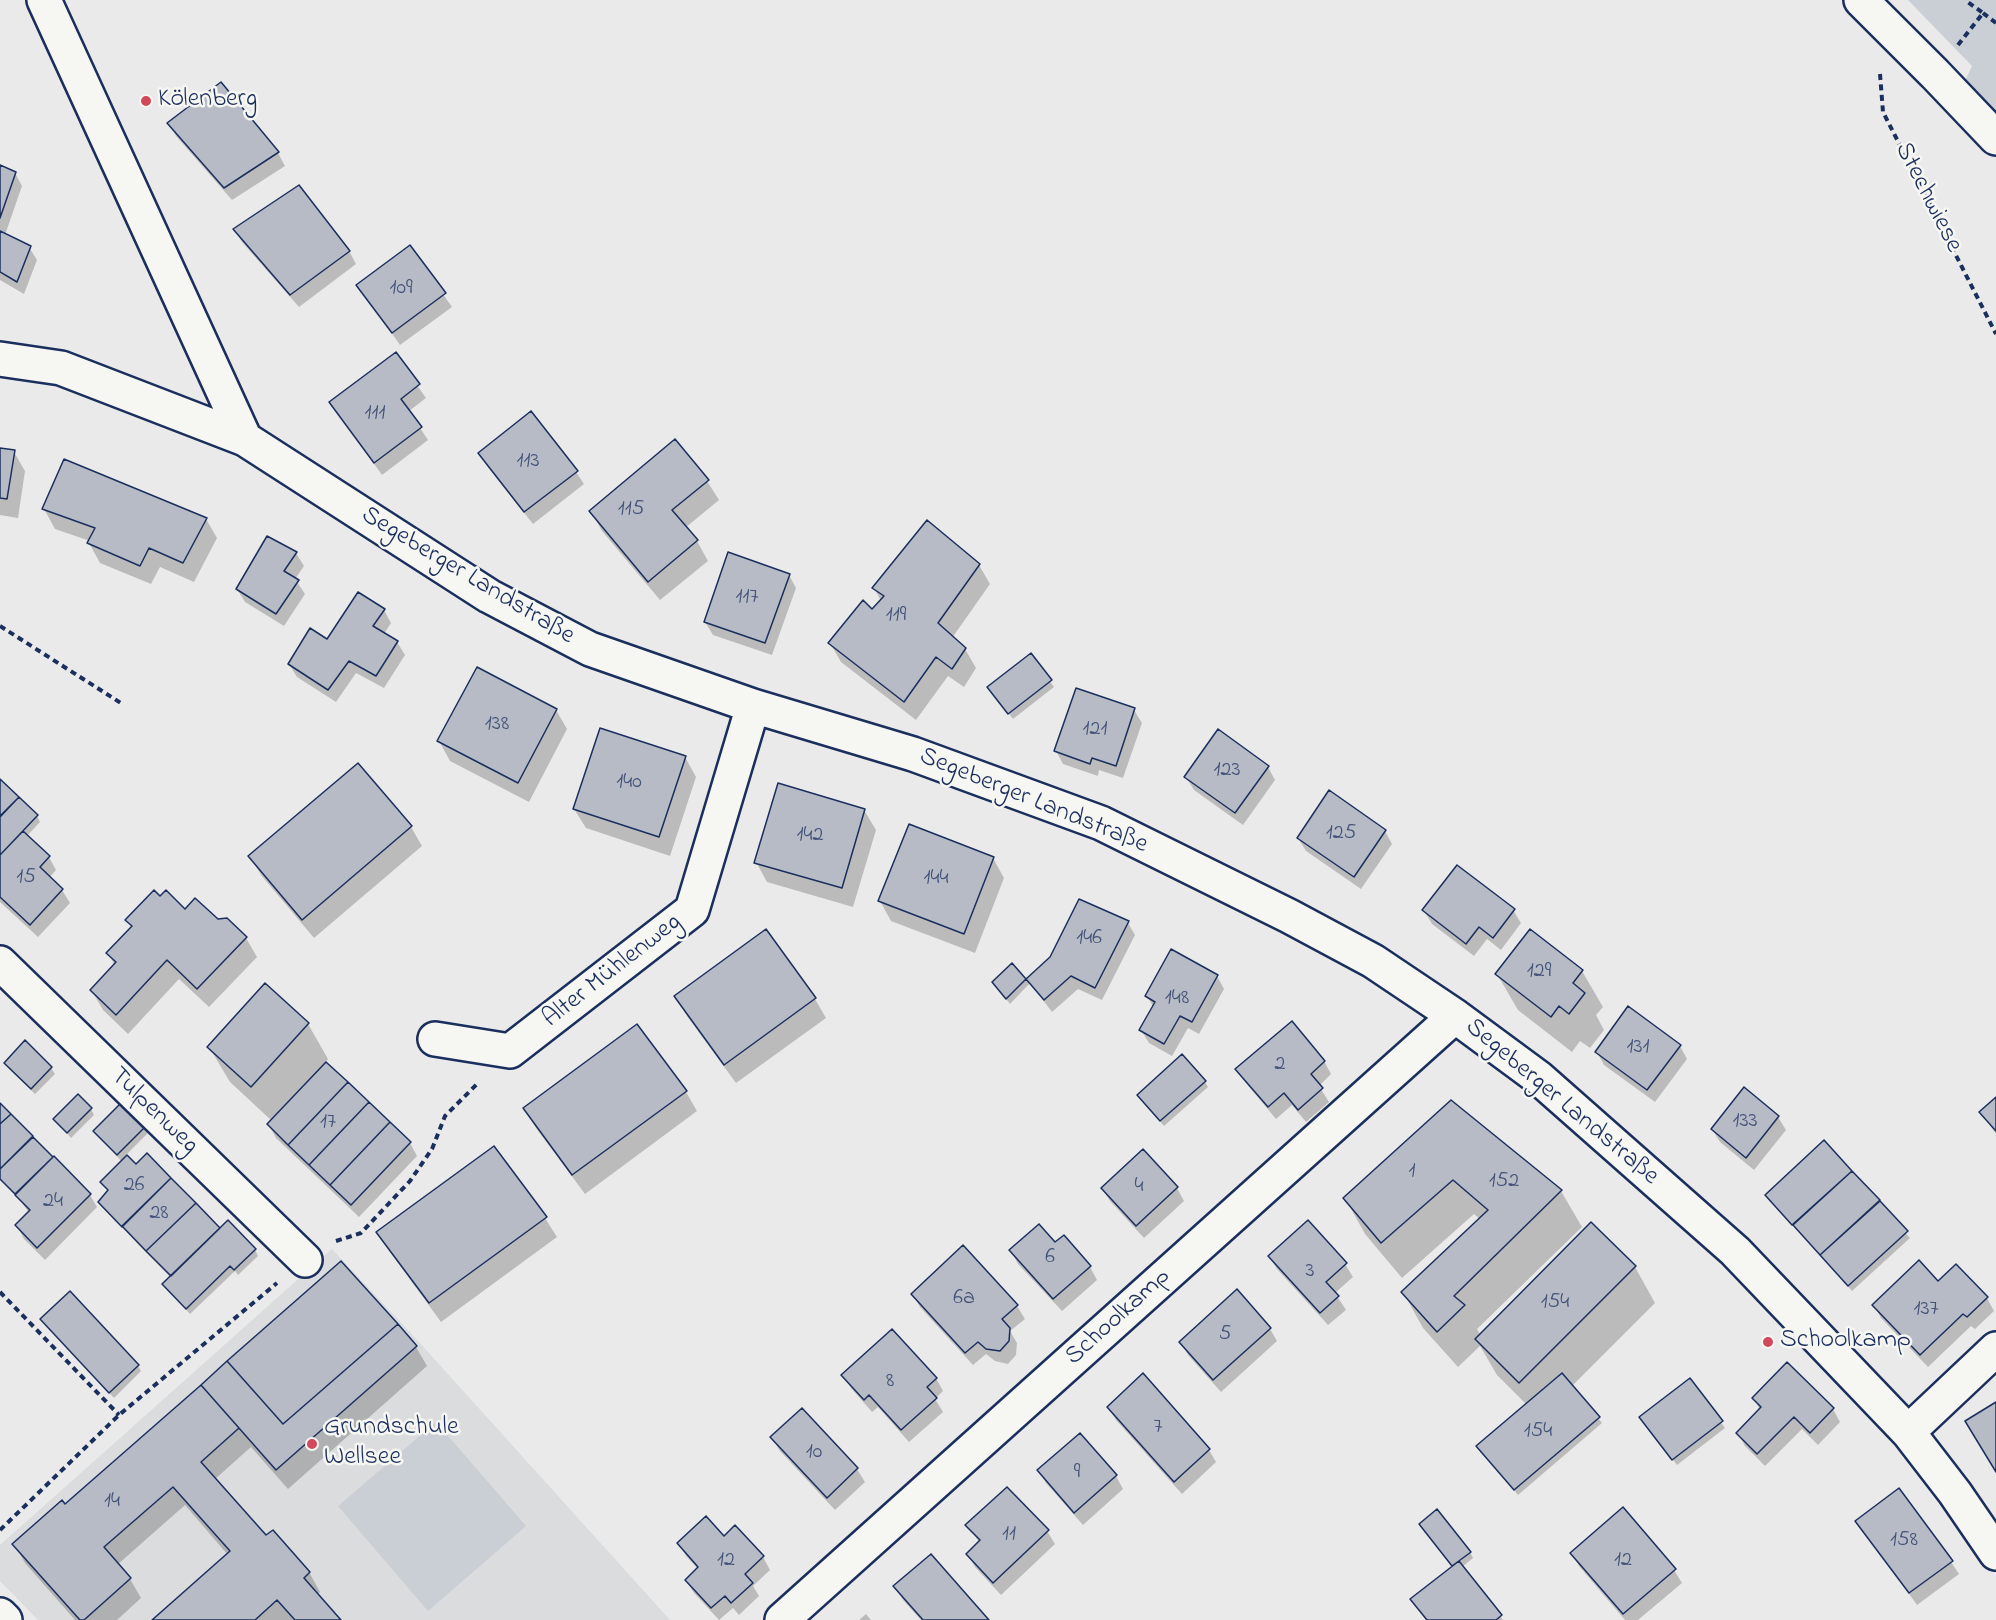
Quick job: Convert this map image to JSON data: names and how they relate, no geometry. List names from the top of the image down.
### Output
{
  "streets": {
    "street": [
      "Segeberger Landstraße",
      "Alter Mühlenweg",
      "Tulpenweg",
      "Schoolkamp"
    ],
    "path": ["Stechwiese"]
  },
  "crossings": [
    ["Segeberger Landstraße", "Alter Mühlenweg"],
    ["Segeberger Landstraße", "Schoolkamp"]
  ],
  "places": ["Kölenberg", "Schoolkamp", "Grundschule Wellsee"],
  "house_numbers": [
    "109",
    "111",
    "113",
    "115",
    "117",
    "119",
    "138",
    "121",
    "123",
    "140",
    "125",
    "142",
    "15",
    "144",
    "146",
    "129",
    "148",
    "131",
    "2",
    "133",
    "17",
    "1",
    "152",
    "26",
    "4",
    "24",
    "28",
    "6",
    "3",
    "6a",
    "154",
    "137",
    "5",
    "8",
    "7",
    "154",
    "10",
    "9",
    "14",
    "11",
    "158",
    "12",
    "12"
  ]
}
